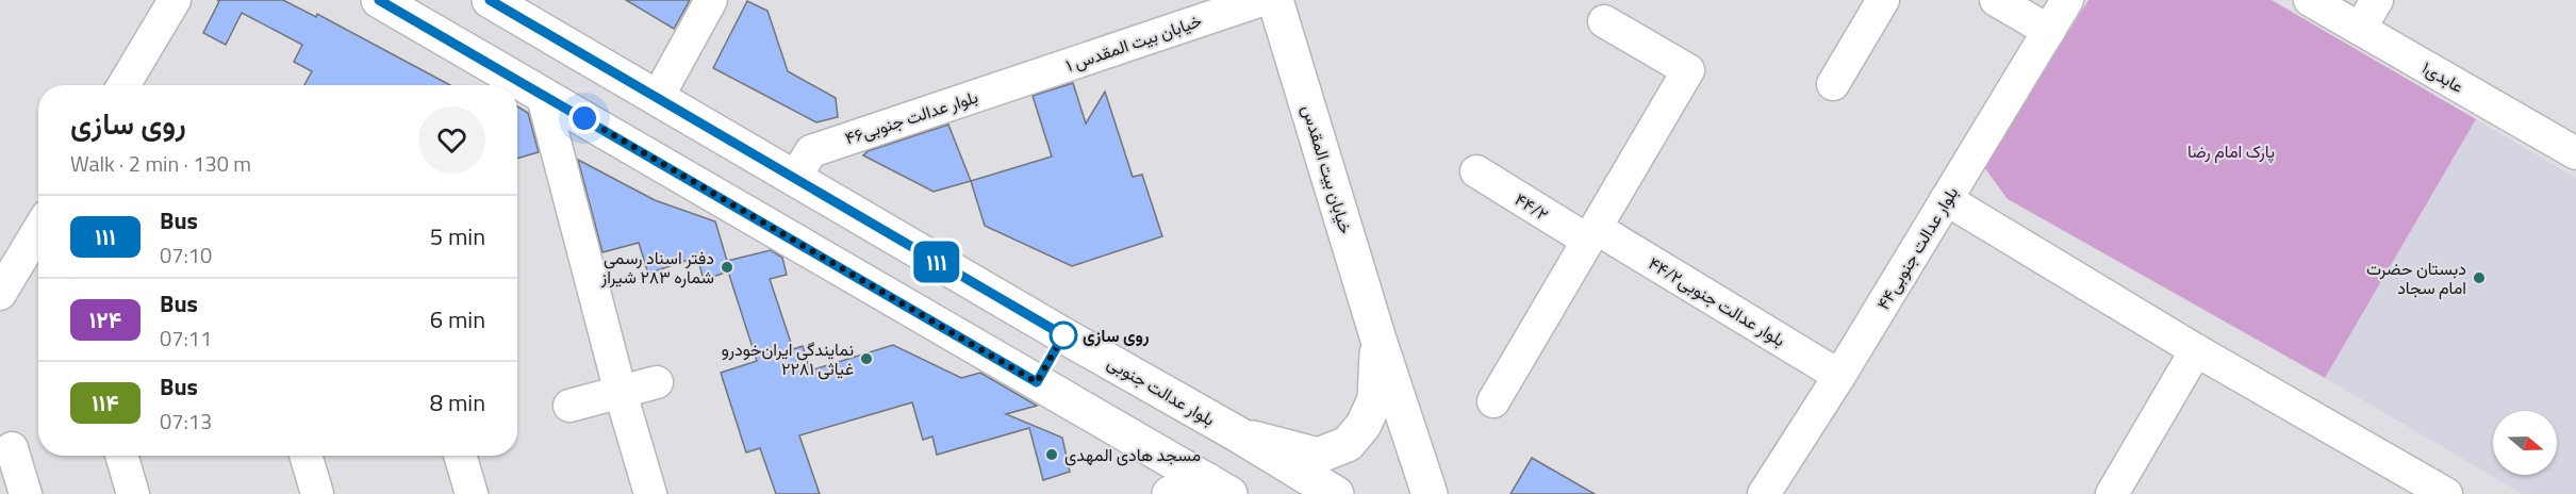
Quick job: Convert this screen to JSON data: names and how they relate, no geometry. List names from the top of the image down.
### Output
{
  "streets": {
    "main road": ["خیابان بیت المقدس", "بلوار عدالت جنوبی"],
    "street": [
      "خیابان بیت المقدس ۱",
      "۱عابدی",
      "بلوار عدالت جنوبی۴۶",
      "۴۴/۲",
      "بلوار عدالت جنوبی۴۴",
      "بلوار عدالت جنوبی۴۴/۲"
    ]
  },
  "crossings": [
    ["خیابان بیت المقدس ۱", "بلوار عدالت جنوبی۴۶"],
    ["بلوار عدالت جنوبی۴۶", "بلوار عدالت جنوبی"],
    ["۴۴/۲", "بلوار عدالت جنوبی۴۴/۲"],
    ["بلوار عدالت جنوبی۴۴", "بلوار عدالت جنوبی۴۴/۲"]
  ],
  "parks": ["پارک امام رضا"],
  "places": [
    "دفتر اسناد رسمی شماره ۲۸۳ شیراز",
    "دبستان حضرت امام سجاد",
    "روی سازی",
    "نمایندگی ایران‌خودرو غیاثی ۲۲۸۱",
    "مسجد هادی المهدی"
  ],
  "lines": ["bus line ۱۱۱"],
  "north": "right",
  "page": {
    "on_map": "۱۱۱",
    "heading": ["روی سازی", "Walk · 2 min · 130 m"],
    "list": [
      {
        "mark": "۱۱۱",
        "name": "Bus",
        "note": "07:10",
        "value": "5 min"
      },
      {
        "mark": "۱۲۴",
        "name": "Bus",
        "note": "07:11",
        "value": "6 min"
      },
      {
        "mark": "۱۱۴",
        "name": "Bus",
        "note": "07:13",
        "value": "8 min"
      }
    ]
  }
}
